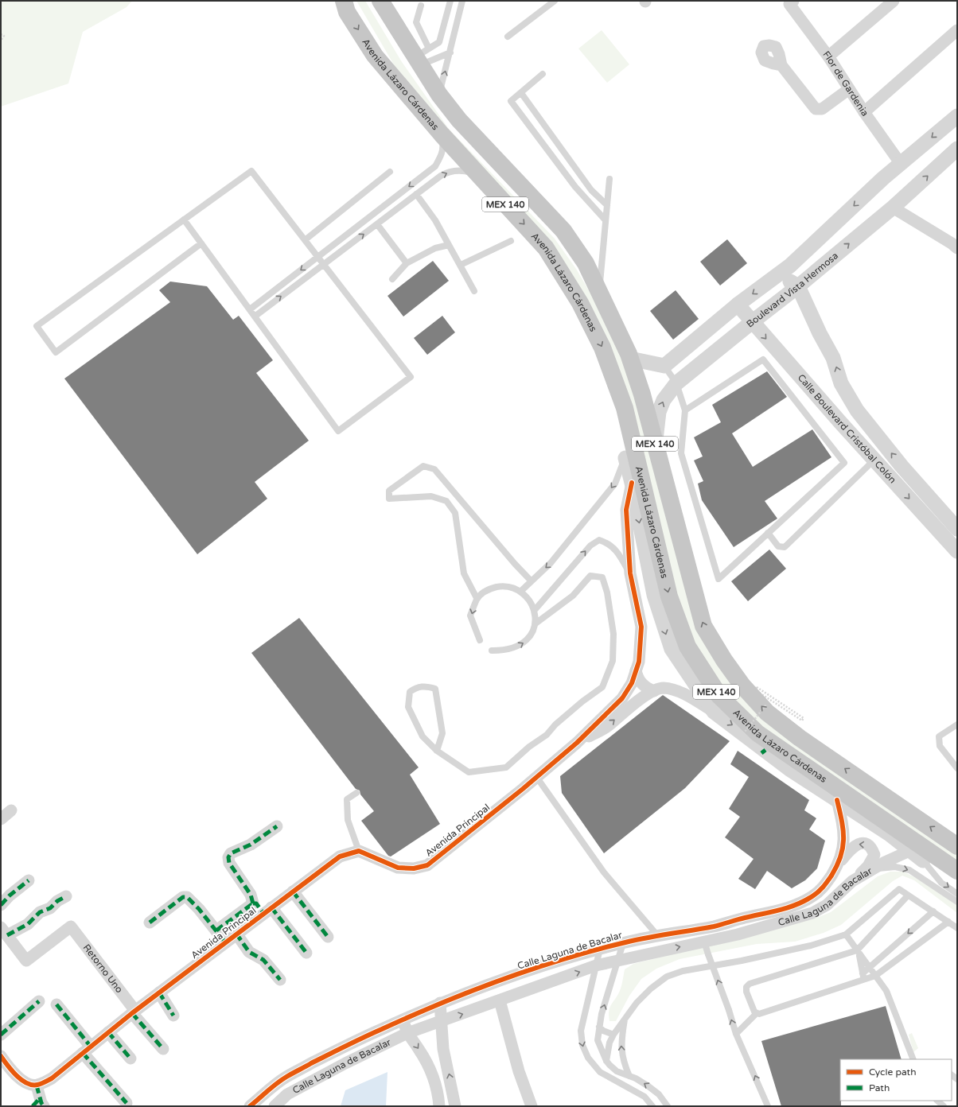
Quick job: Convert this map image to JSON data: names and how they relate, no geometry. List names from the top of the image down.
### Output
{
  "streets": {
    "highway": ["Avenida Lázaro Cárdenas", "MEX 140"],
    "street": [
      "Flor de Gardenia",
      "Boulevard Vista Hermosa",
      "Calle Boulevard Cristóbal Colón",
      "Avenida Principal",
      "Calle Laguna de Bacalar",
      "Retorno Uno"
    ]
  },
  "crossings": [
    ["Avenida Lázaro Cárdenas", "Boulevard Vista Hermosa"],
    ["Avenida Lázaro Cárdenas", "Avenida Principal"],
    ["Avenida Lázaro Cárdenas", "Calle Laguna de Bacalar"],
    ["Boulevard Vista Hermosa", "Calle Boulevard Cristóbal Colón"],
    ["Avenida Principal", "Retorno Uno"]
  ],
  "legend": ["Cycle path", "Path"]
}
